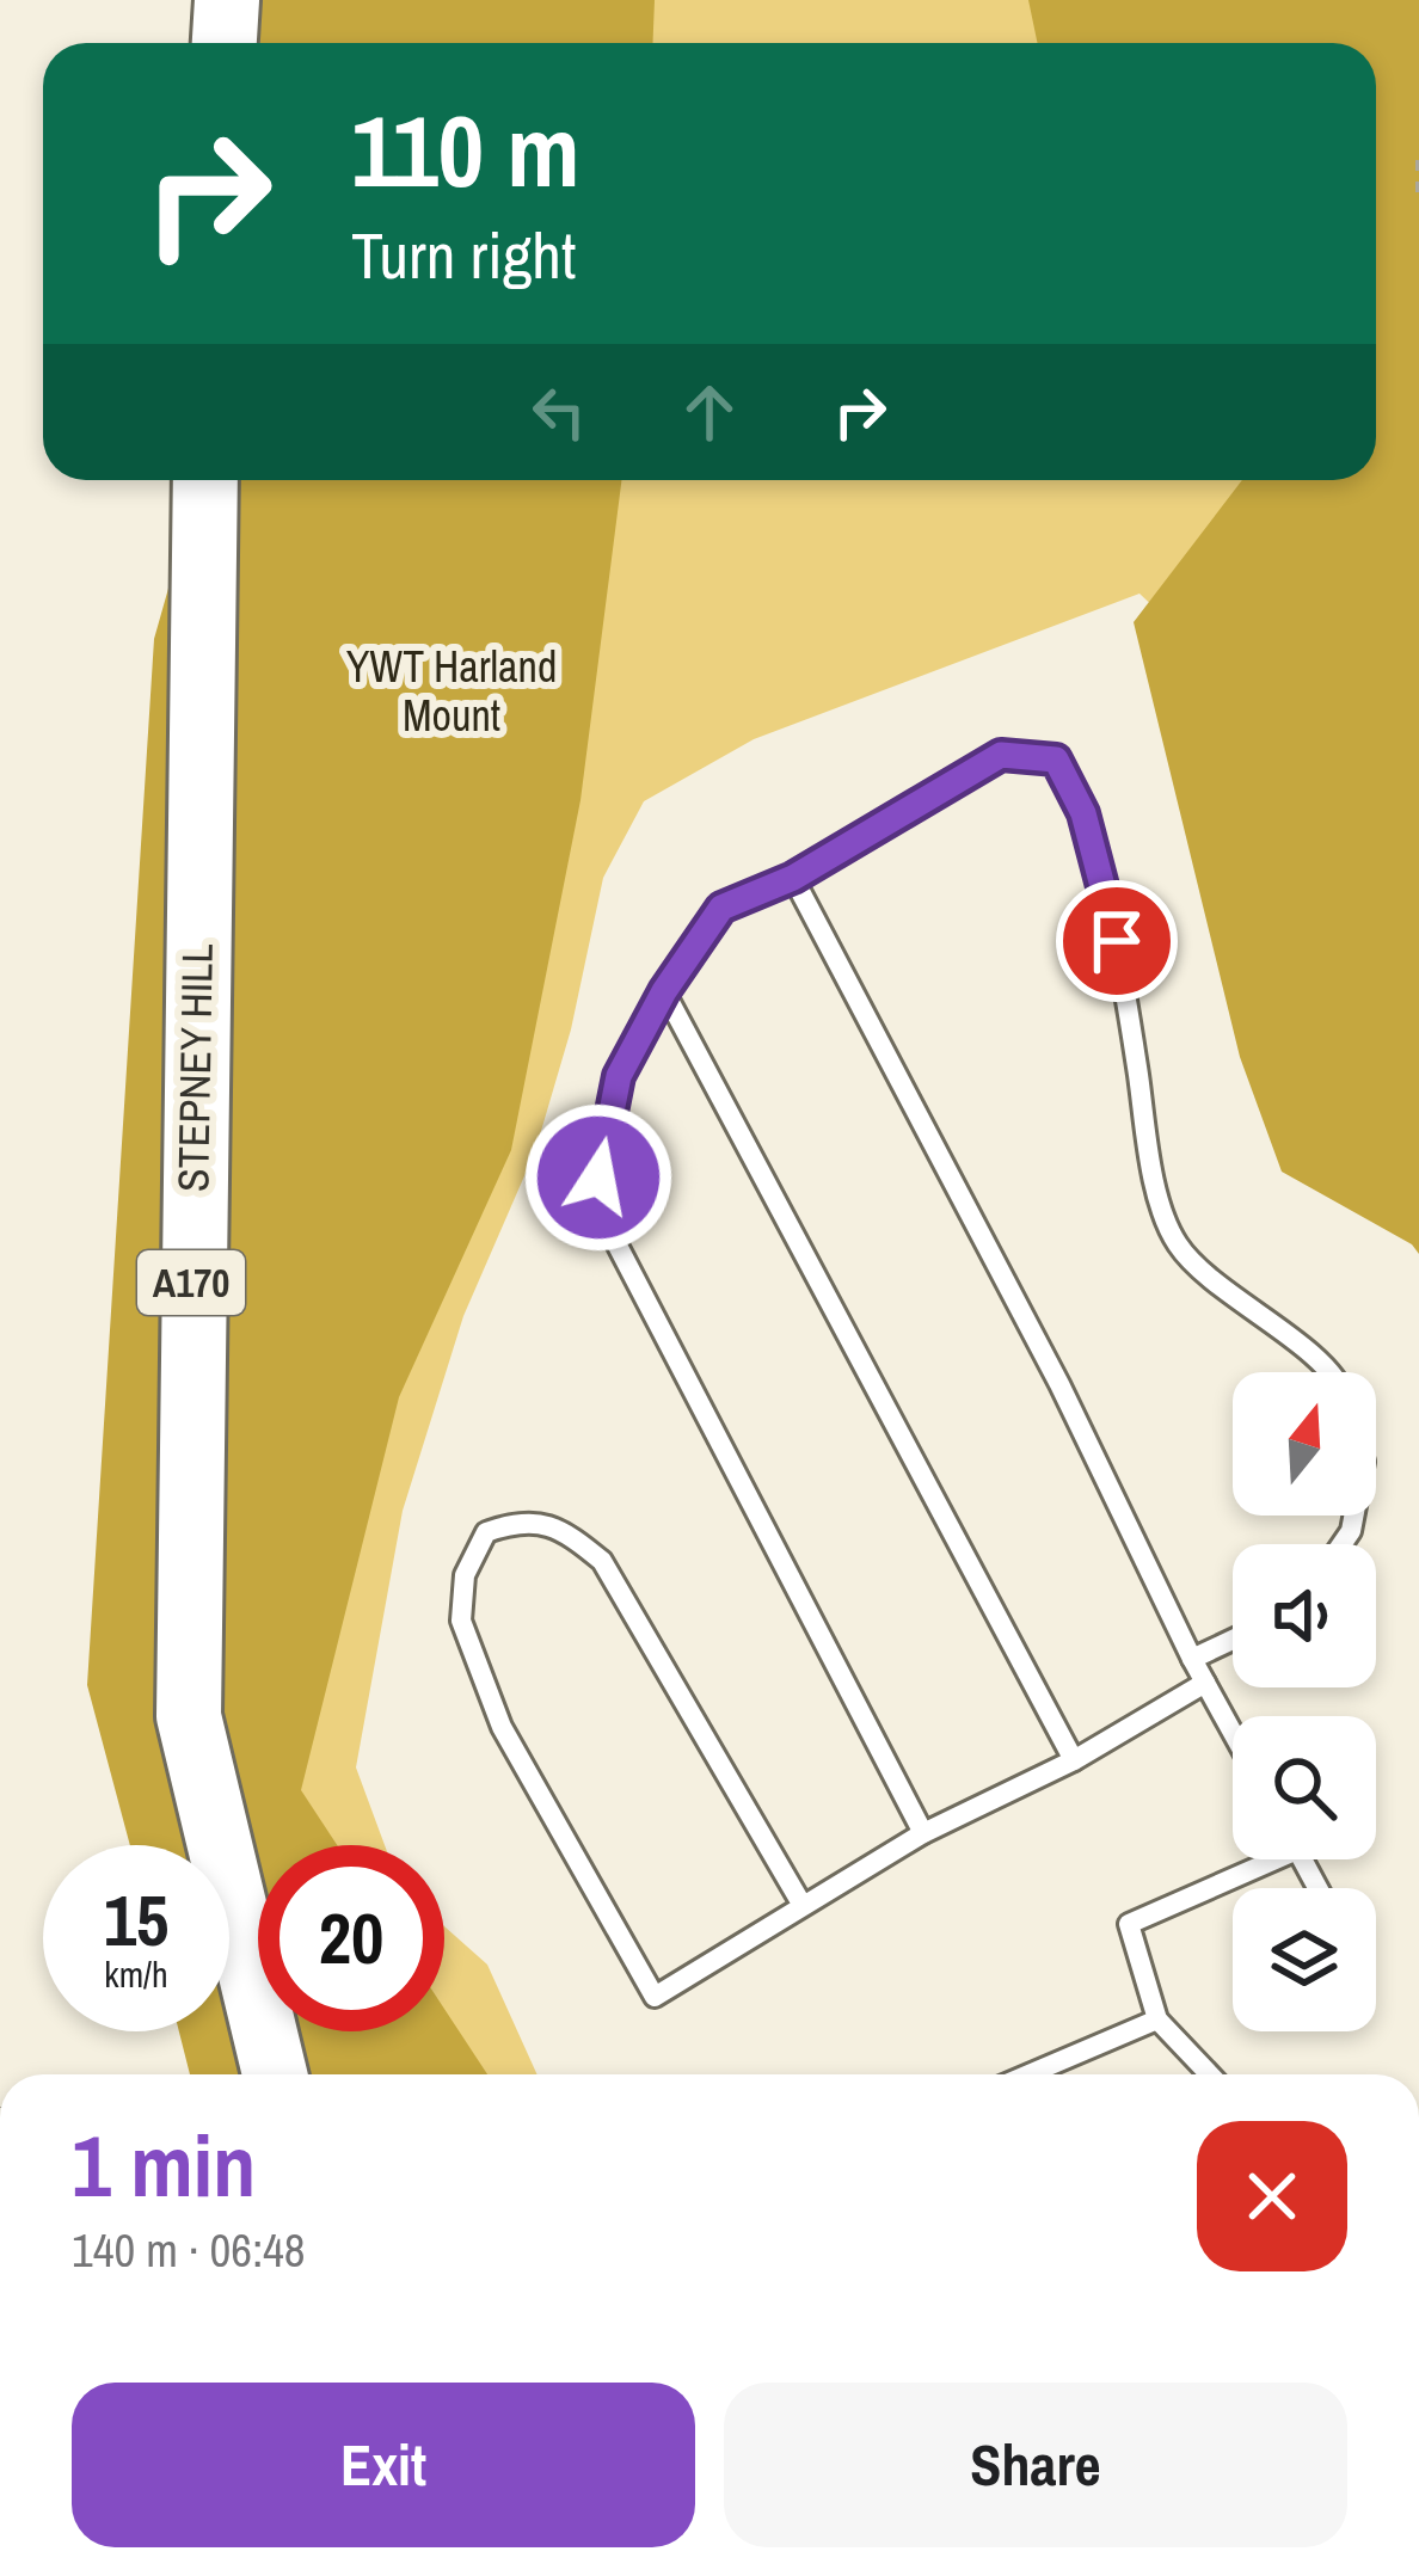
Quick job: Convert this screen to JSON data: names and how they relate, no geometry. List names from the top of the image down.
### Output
{
  "streets": {
    "highway": ["STEPNEY HILL", "A170"]
  },
  "parks": ["YWT Harland Mount"],
  "north": "top",
  "page": {
    "turn": ["110 m", "Turn right"],
    "speed": "15 km/h",
    "limit": "20",
    "heading": ["1 min", "140 m · 06:48"],
    "buttons": ["Exit", "Share"]
  }
}
